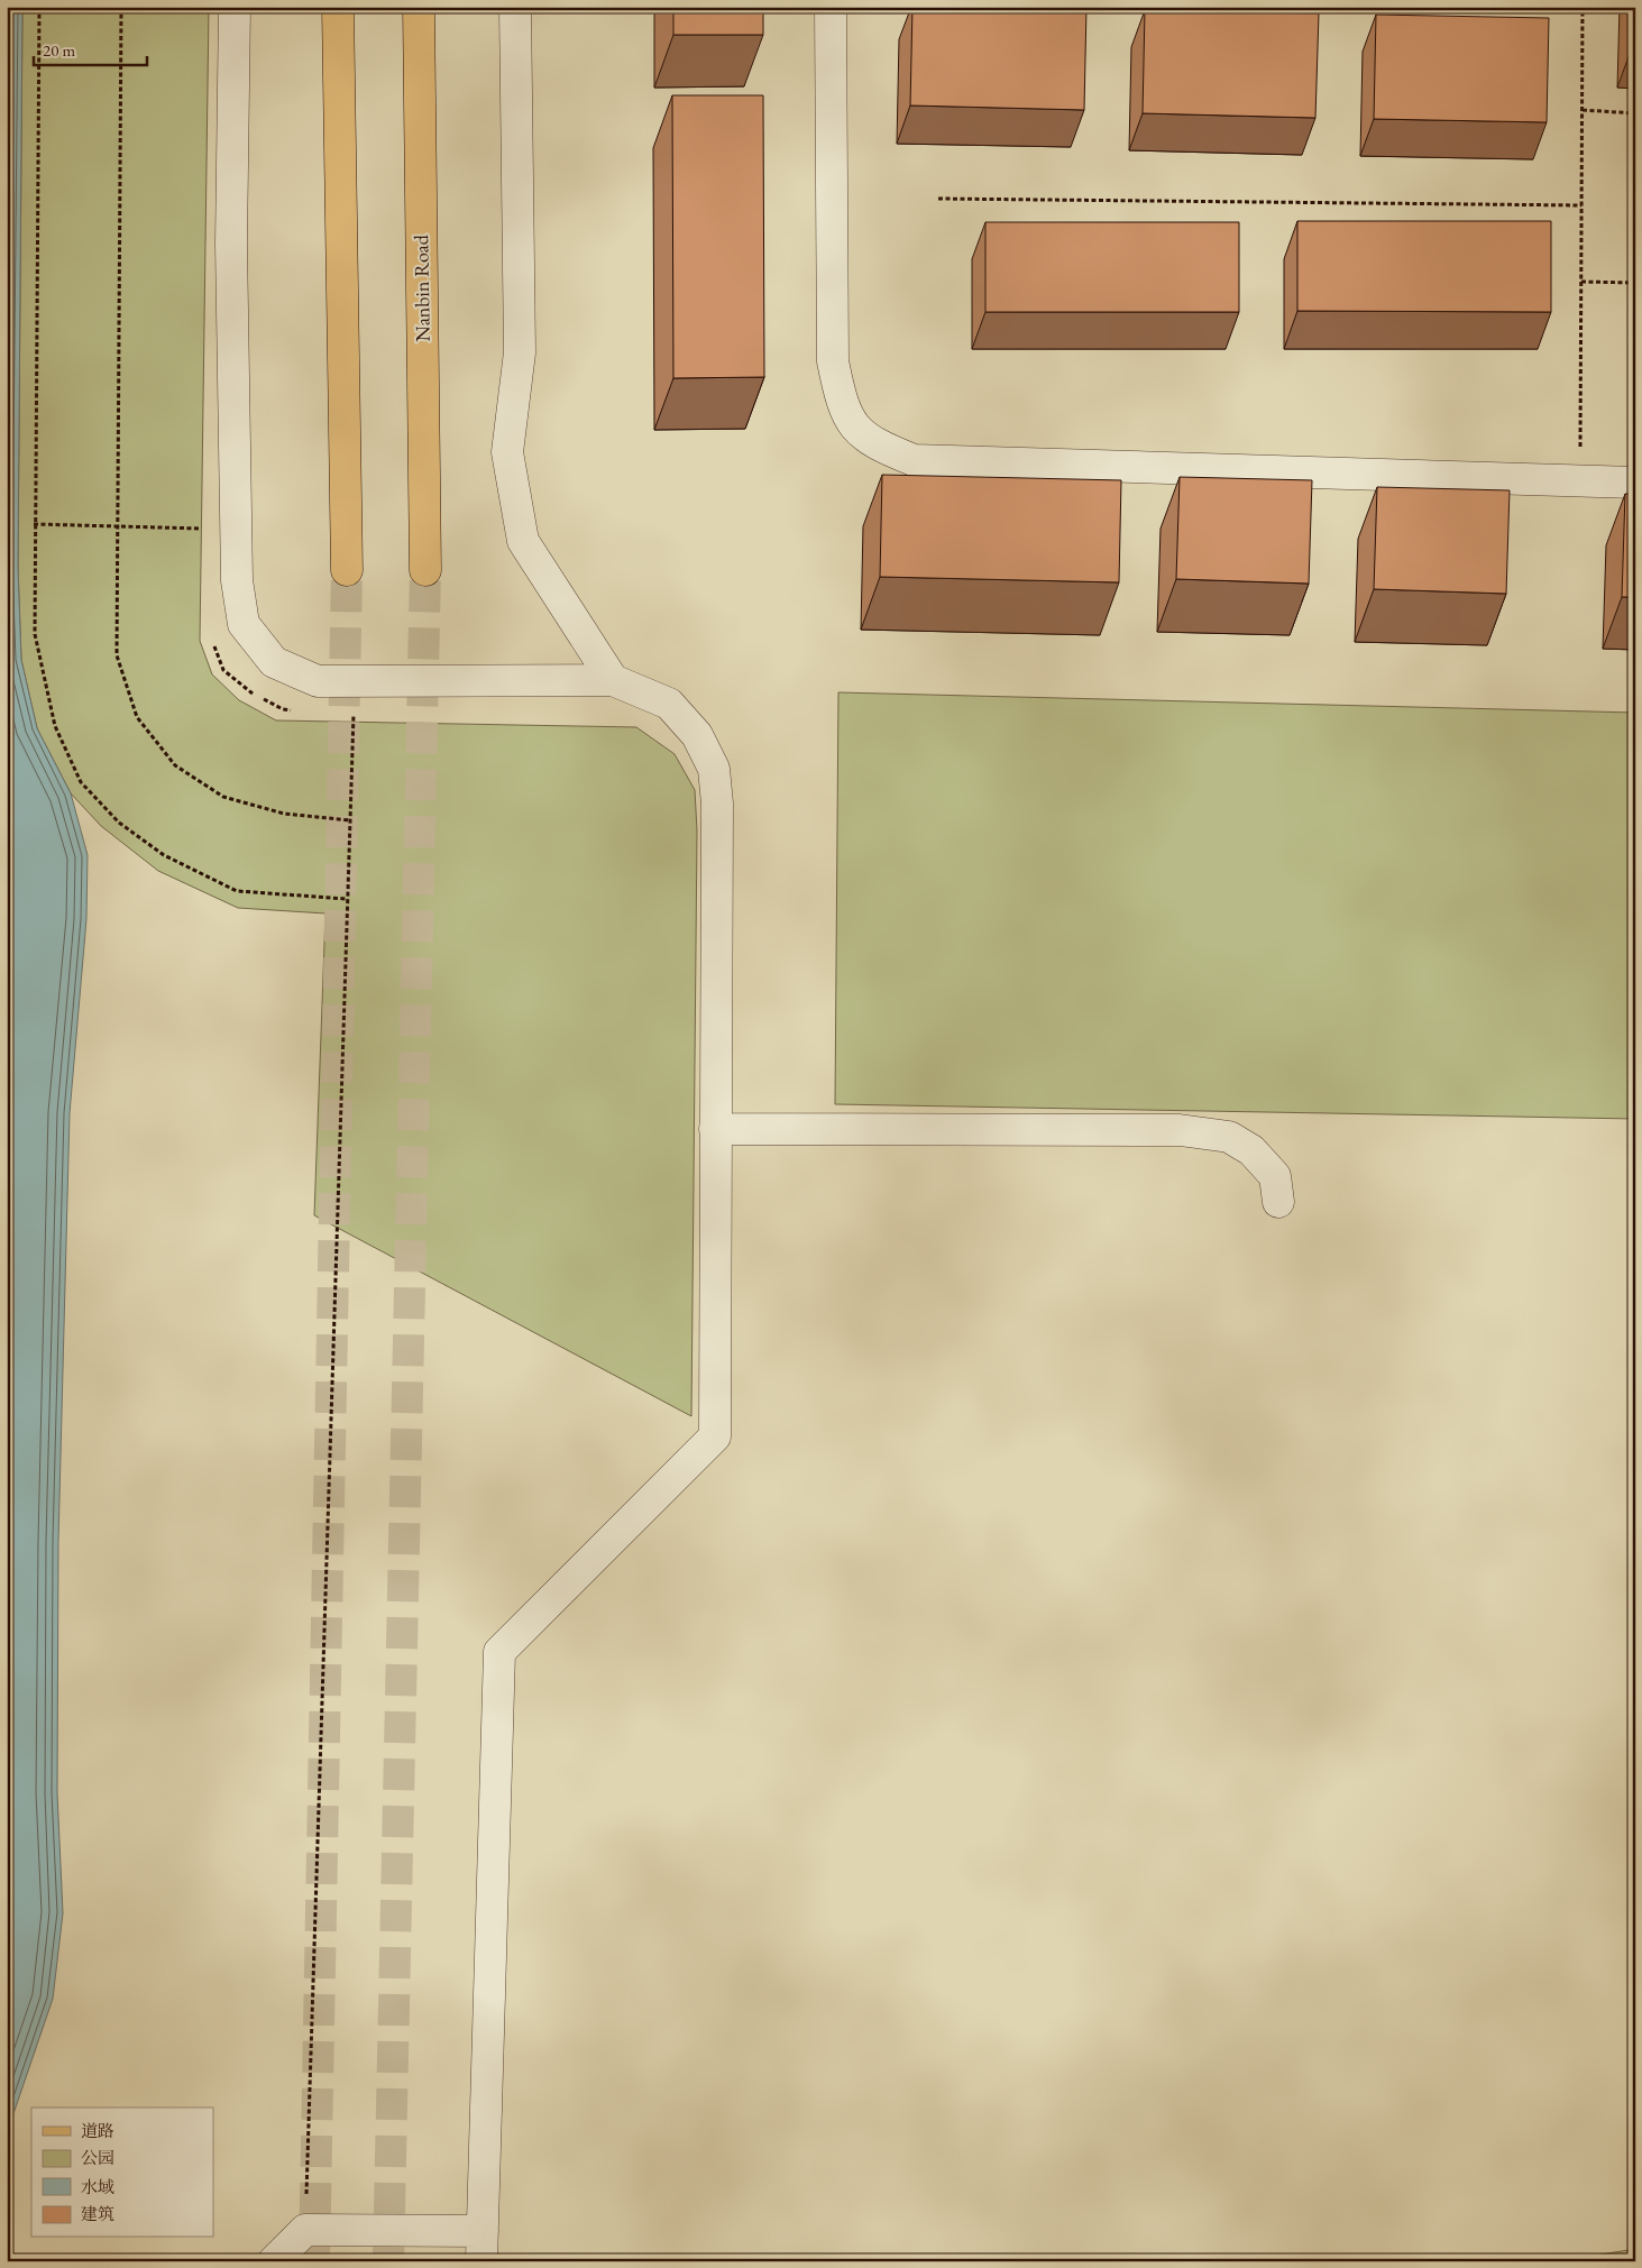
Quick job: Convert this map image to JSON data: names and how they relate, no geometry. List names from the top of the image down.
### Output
{
  "streets": {
    "main road": ["Nanbin Road"]
  },
  "legend": [
    "道路",
    "公园",
    "水域",
    "建筑"
  ],
  "scale_bar": "20 m"
}
